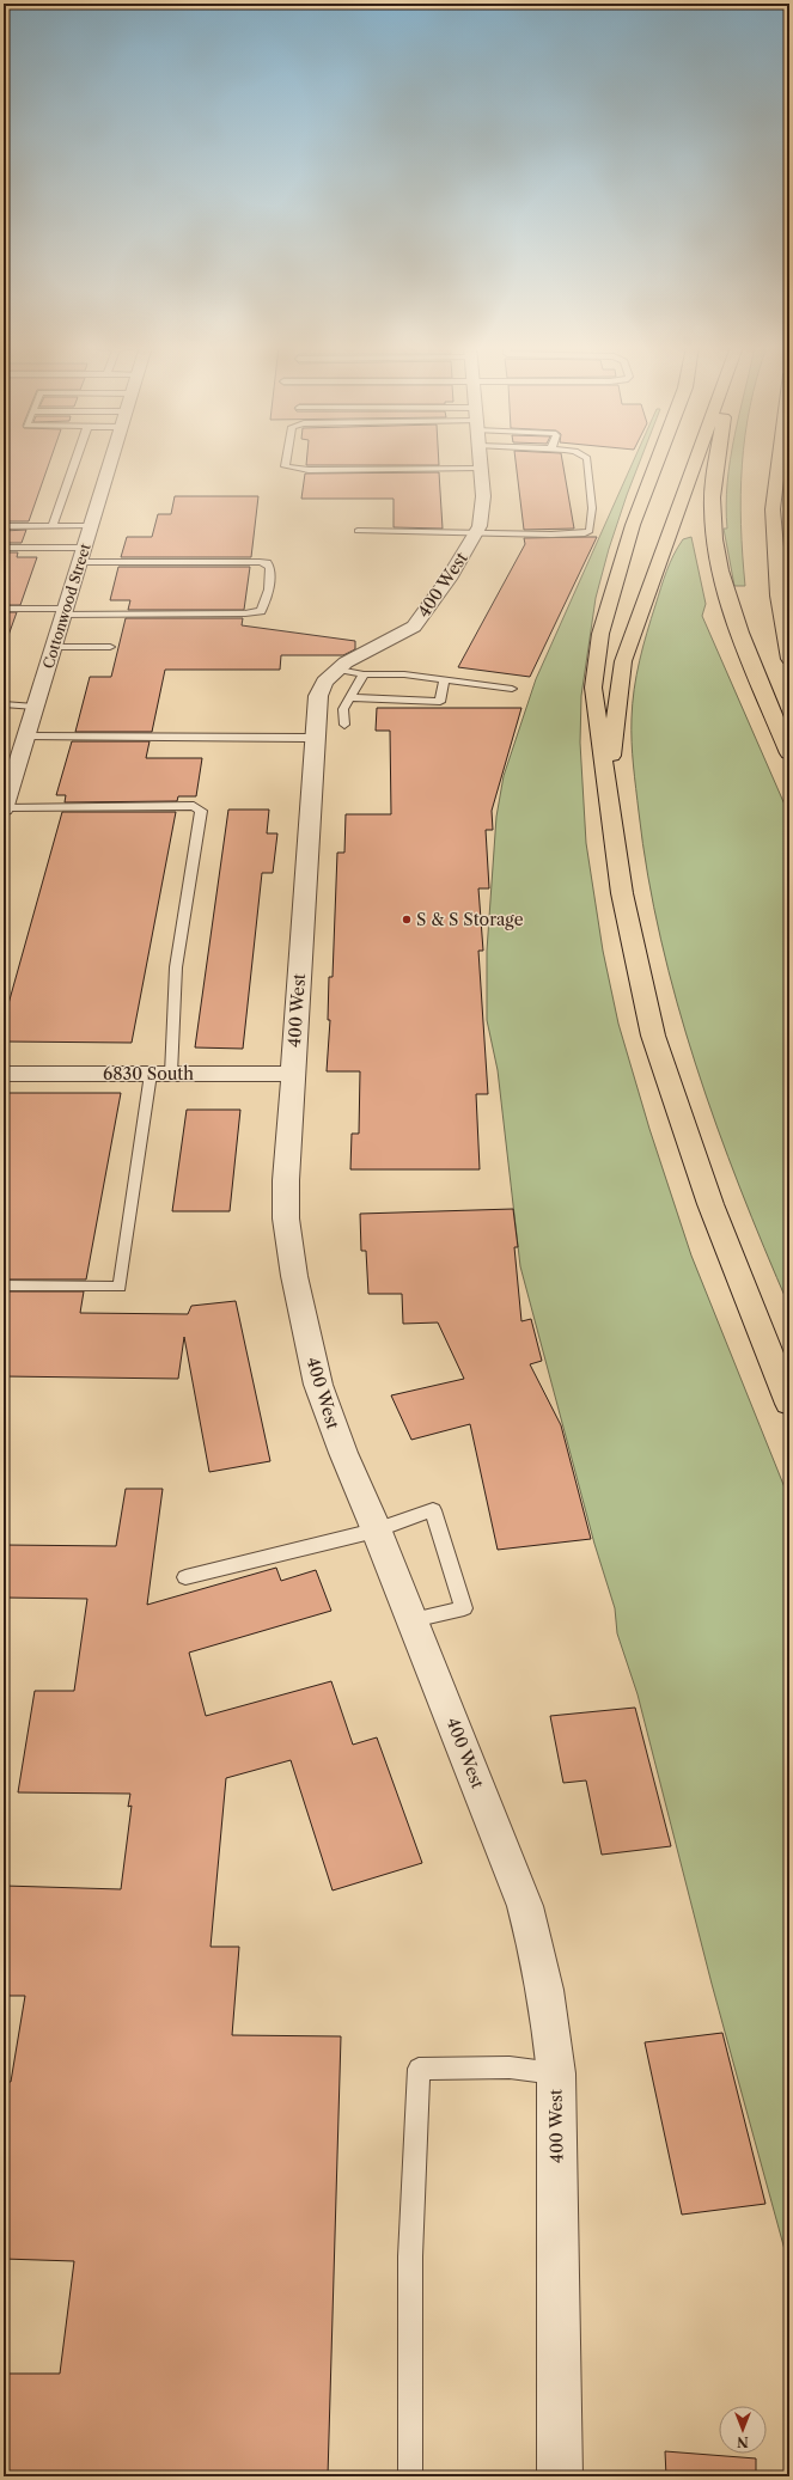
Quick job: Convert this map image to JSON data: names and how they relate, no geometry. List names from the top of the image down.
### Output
{
  "streets": {
    "street": ["400 West", "Cottonwood Street", "6830 South"]
  },
  "crossings": [
    ["400 West", "6830 South"]
  ],
  "places": ["S & S Storage"],
  "north": "bottom"
}
